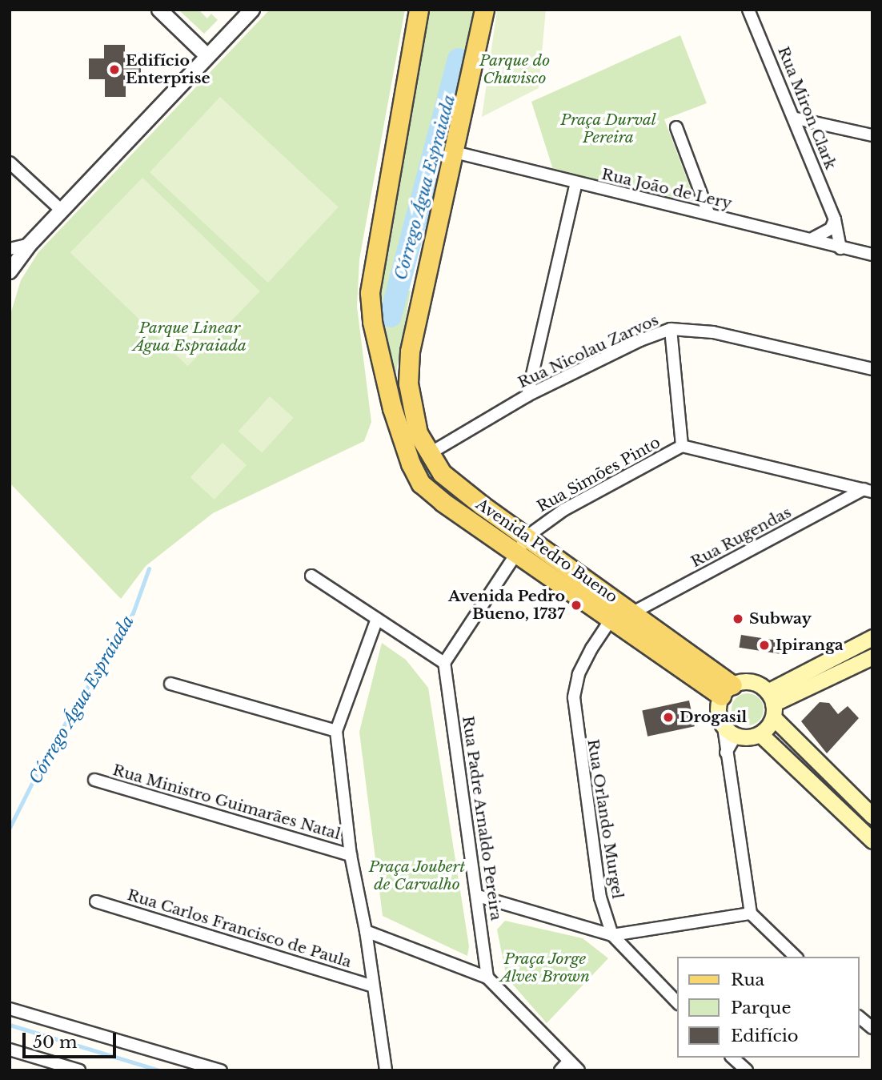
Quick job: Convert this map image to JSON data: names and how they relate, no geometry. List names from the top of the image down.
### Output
{
  "streets": {
    "main road": ["Avenida Pedro Bueno"],
    "street": [
      "Rua Miron Clark",
      "Rua João de Lery",
      "Rua Nicolau Zarvos",
      "Rua Simões Pinto",
      "Rua Rugendas",
      "Rua Ministro Guimarães Natal",
      "Rua Padre Arnaldo Pereira",
      "Rua Orlando Murgel",
      "Rua Carlos Francisco de Paula"
    ]
  },
  "crossings": [
    ["Rua Miron Clark", "Rua João de Lery"],
    ["Rua João de Lery", "Avenida Pedro Bueno"],
    ["Rua Nicolau Zarvos", "Avenida Pedro Bueno"],
    ["Rua Simões Pinto", "Rua Rugendas"],
    ["Rua Simões Pinto", "Avenida Pedro Bueno"],
    ["Rua Rugendas", "Avenida Pedro Bueno"],
    ["Avenida Pedro Bueno", "Rua Orlando Murgel"]
  ],
  "water": ["Córrego Água Espraiada"],
  "parks": [
    "Parque do Chuvisco",
    "Praça Durval Pereira",
    "Parque Linear Água Espraiada",
    "Praça Joubert de Carvalho",
    "Praça Jorge Alves Brown"
  ],
  "places": [
    "Edifício Enterprise",
    "Avenida Pedro Bueno, 1737",
    "Subway",
    "Ipiranga",
    "Drogasil"
  ],
  "legend": ["Rua", "Parque", "Edifício"],
  "scale_bar": "50 m"
}
